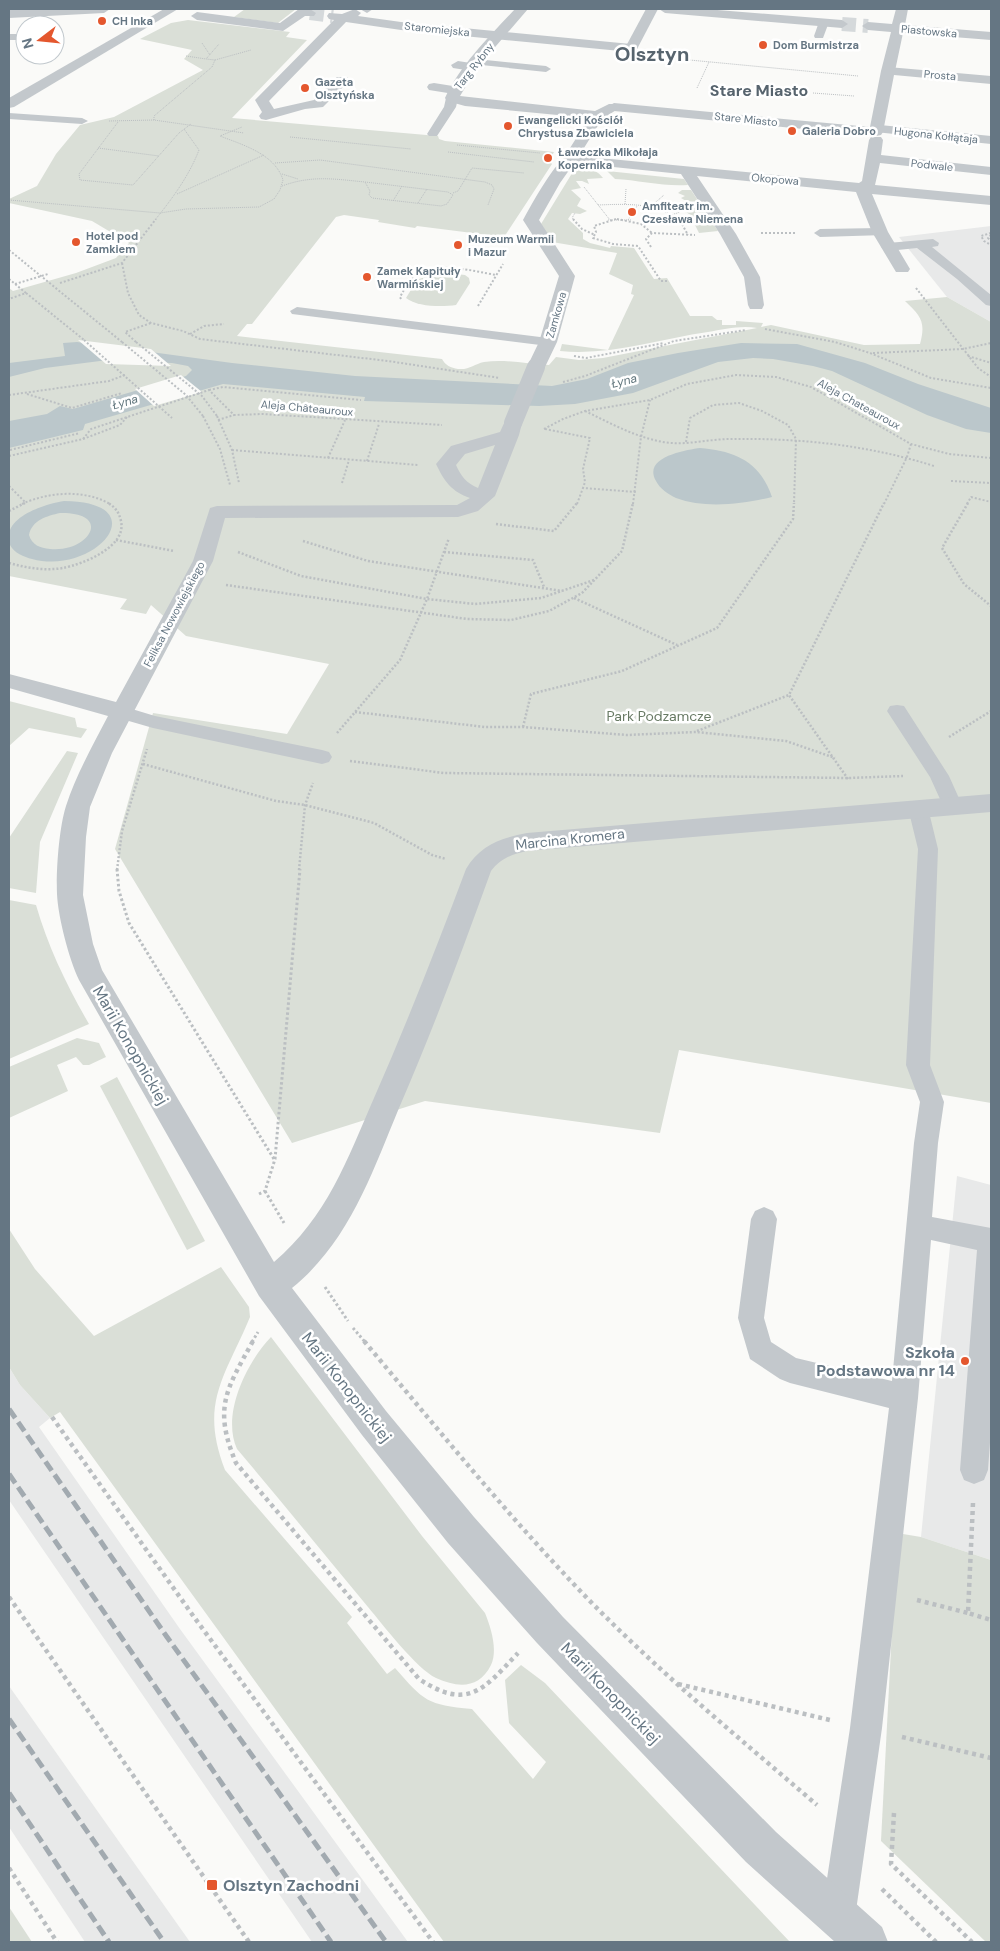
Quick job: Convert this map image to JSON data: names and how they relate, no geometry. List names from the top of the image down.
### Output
{
  "streets": {
    "street": [
      "Staromiejska",
      "Piastowska",
      "Targ Rybny",
      "Prosta",
      "Stare Miasto",
      "Hugona Kołłątaja",
      "Podwale",
      "Okopowa",
      "Zamkowa",
      "Feliksa Nowowiejskiego",
      "Marcina Kromera",
      "Marii Konopnickiej"
    ],
    "path": ["Aleja Chateauroux", "Aleja Châteauroux"]
  },
  "crossings": [
    ["Staromiejska", "Targ Rybny"],
    ["Prosta", "Stare Miasto"],
    ["Stare Miasto", "Zamkowa"],
    ["Hugona Kołłątaja", "Podwale"],
    ["Okopowa", "Zamkowa"],
    ["Feliksa Nowowiejskiego", "Marii Konopnickiej"],
    ["Marcina Kromera", "Marii Konopnickiej"]
  ],
  "districts": ["Olsztyn", "Stare Miasto"],
  "water": ["Łyna"],
  "parks": ["Park Podzamcze"],
  "places": {
    "other": [
      "CH Inka",
      "Dom Burmistrza",
      "Gazeta Olsztyńska",
      "Ewangelicki Kościół Chrystusa Zbawiciela",
      "Galeria Dobro",
      "Ławeczka Mikołaja Kopernika",
      "Amfiteatr im. Czesława Niemena",
      "Hotel pod Zamkiem",
      "Muzeum Warmii i Mazur",
      "Zamek Kapituły Warmińskiej",
      "Szkoła Podstawowa nr 14"
    ],
    "transit": ["Olsztyn Zachodni"]
  },
  "north": "left"
}
